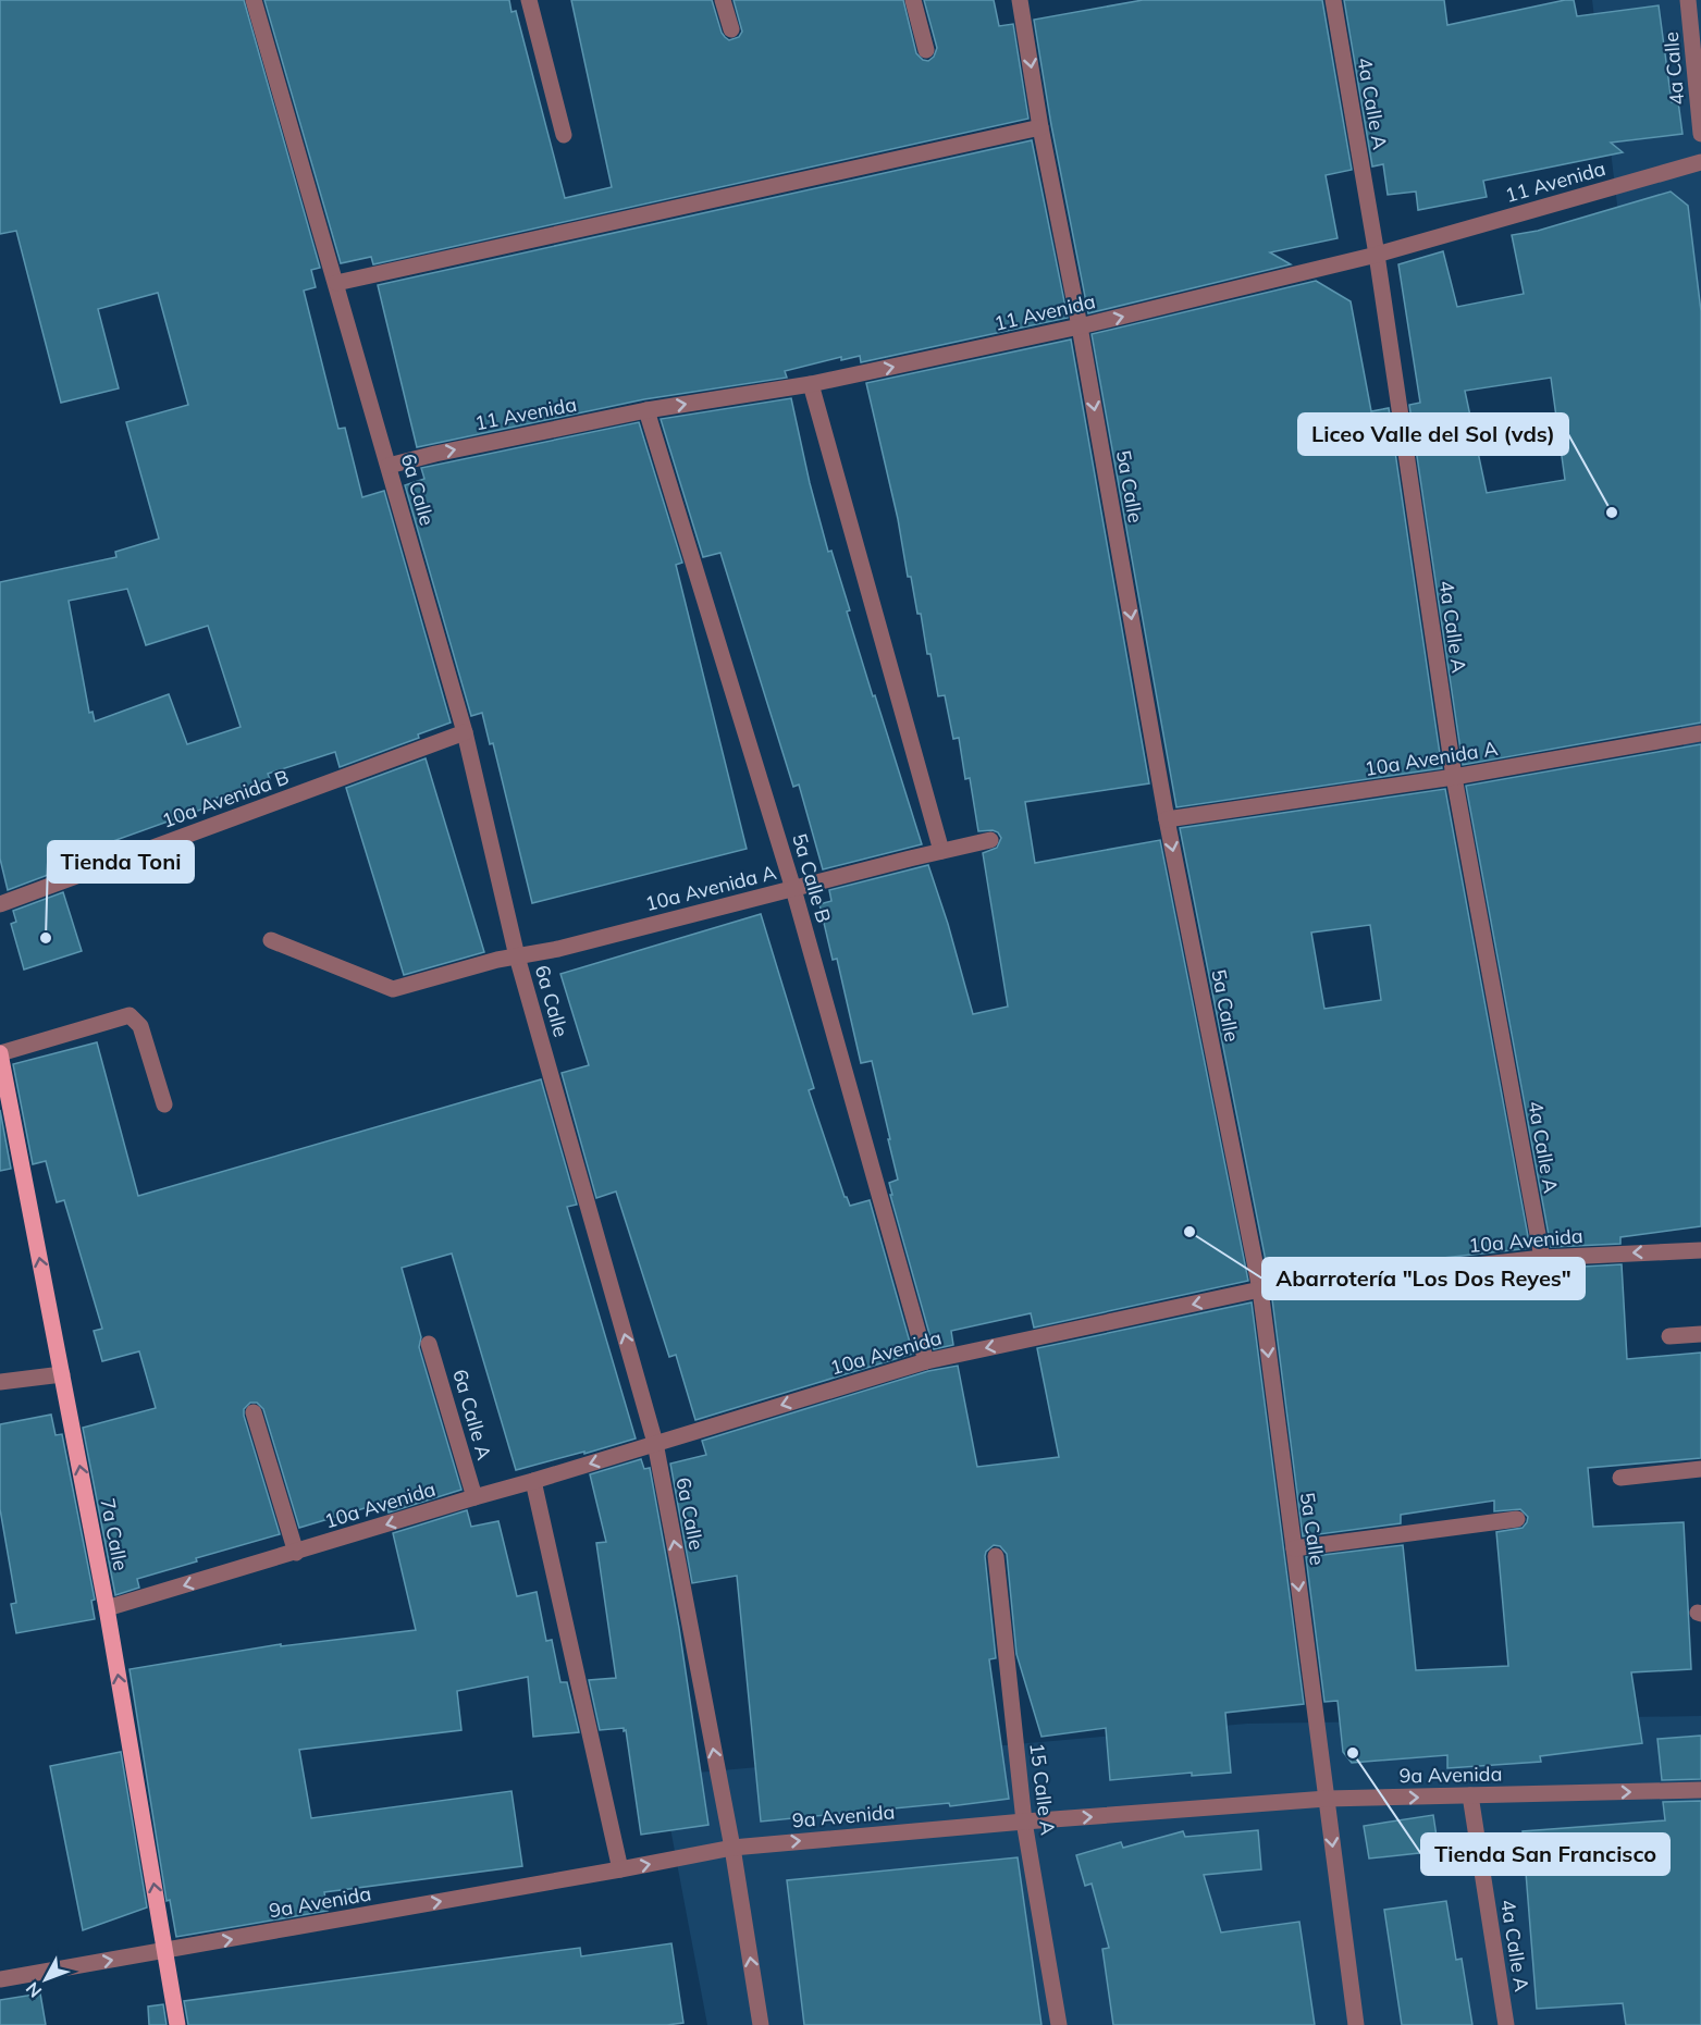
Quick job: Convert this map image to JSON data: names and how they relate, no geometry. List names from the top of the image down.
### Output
{
  "streets": {
    "main road": ["7a Calle"],
    "street": [
      "4a Calle",
      "4a Calle A",
      "11 Avenida",
      "5a Calle",
      "6a Calle",
      "10a Avenida A",
      "10a Avenida B",
      "5a Calle B",
      "10a Avenida",
      "6a Calle A",
      "9a Avenida",
      "15 Calle A"
    ]
  },
  "crossings": [
    ["4a Calle A", "11 Avenida"],
    ["4a Calle A", "10a Avenida A"],
    ["4a Calle A", "10a Avenida"],
    ["4a Calle A", "9a Avenida"],
    ["11 Avenida", "5a Calle"],
    ["11 Avenida", "6a Calle"],
    ["11 Avenida", "5a Calle B"],
    ["5a Calle", "10a Avenida A"],
    ["5a Calle", "10a Avenida"],
    ["5a Calle", "9a Avenida"],
    ["6a Calle", "10a Avenida A"],
    ["6a Calle", "10a Avenida B"],
    ["6a Calle", "10a Avenida"],
    ["6a Calle", "9a Avenida"],
    ["10a Avenida A", "5a Calle B"],
    ["5a Calle B", "10a Avenida"],
    ["10a Avenida", "6a Calle A"],
    ["10a Avenida", "7a Calle"],
    ["7a Calle", "9a Avenida"],
    ["9a Avenida", "15 Calle A"]
  ],
  "one_way": [
    "11 Avenida",
    "5a Calle",
    "10a Avenida",
    "7a Calle",
    "9a Avenida"
  ],
  "places": [
    "Liceo Valle del Sol (vds)",
    "Tienda Toni",
    "Abarrotería \"Los Dos Reyes\"",
    "Tienda San Francisco"
  ],
  "north": "bottom left"
}
